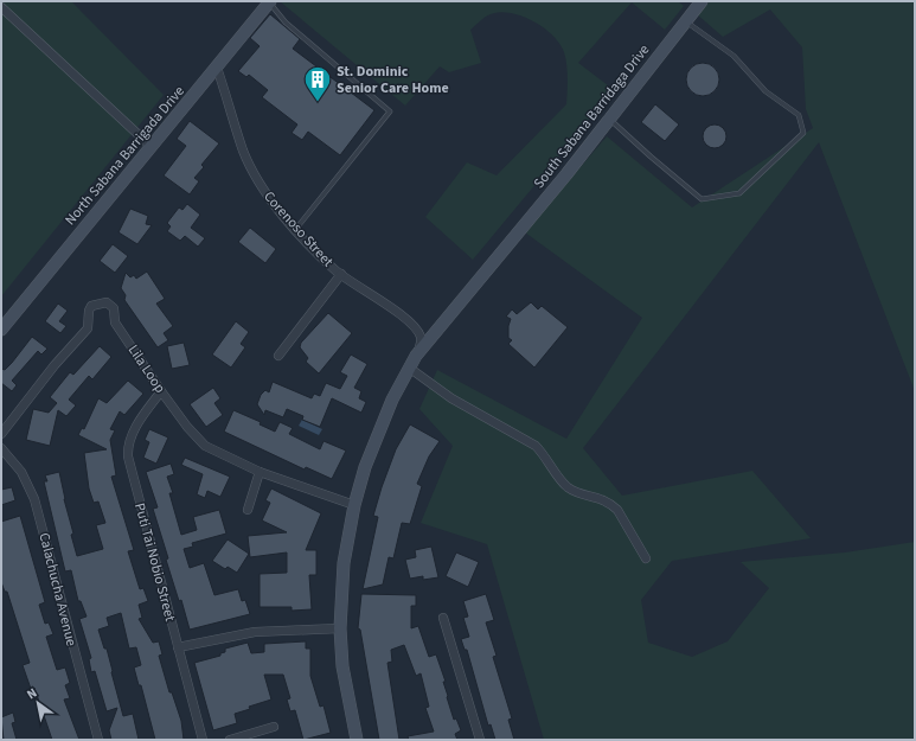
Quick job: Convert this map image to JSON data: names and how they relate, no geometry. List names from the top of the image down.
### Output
{
  "streets": {
    "main road": ["South Sabana Barridaga Drive", "North Sabana Barrigada Drive"],
    "street": [
      "Corenoso Street",
      "Lila Loop",
      "Puti Tai Nobio Street",
      "Calachucha Avenue"
    ]
  },
  "crossings": [
    ["South Sabana Barridaga Drive", "Corenoso Street"],
    ["South Sabana Barridaga Drive", "Lila Loop"],
    ["North Sabana Barrigada Drive", "Corenoso Street"],
    ["Lila Loop", "Puti Tai Nobio Street"]
  ],
  "places": {
    "building": ["St. Dominic Senior Care Home"]
  },
  "north": "top left"
}
